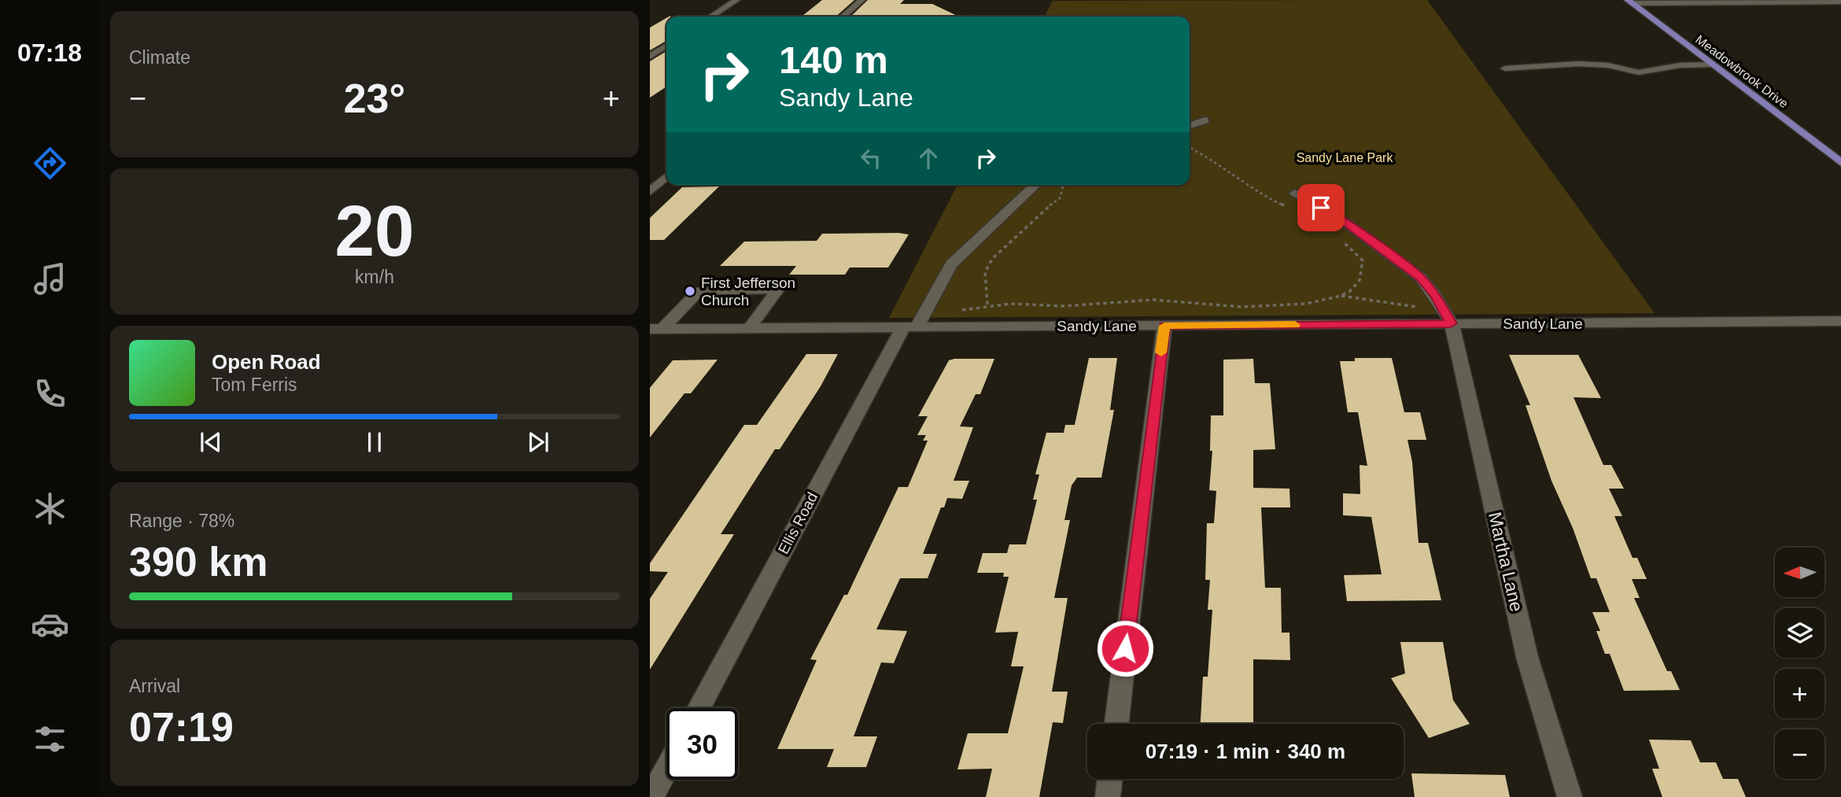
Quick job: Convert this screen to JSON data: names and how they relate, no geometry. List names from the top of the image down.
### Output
{
  "streets": {
    "main road": ["Meadowbrook Drive"],
    "street": ["Sandy Lane", "Ellis Road", "Martha Lane"]
  },
  "crossings": [
    ["Sandy Lane", "Ellis Road"],
    ["Sandy Lane", "Martha Lane"]
  ],
  "parks": ["Sandy Lane Park"],
  "places": ["First Jefferson Church"],
  "north": "left",
  "page": {
    "tabs": "07:18",
    "tile": [
      "Climate",
      ["20", "km/h"],
      ["Range · 78%", "390 km"],
      ["Arrival", "07:19"]
    ],
    "turn": ["140 m", "Sandy Lane"],
    "heat": ["−", "23°", "+"],
    "song": ["Open Road", "Tom Ferris"],
    "map_buttons": ["+", "−"],
    "limit": "30",
    "trip": "07:19 · 1 min · 340 m"
  }
}
